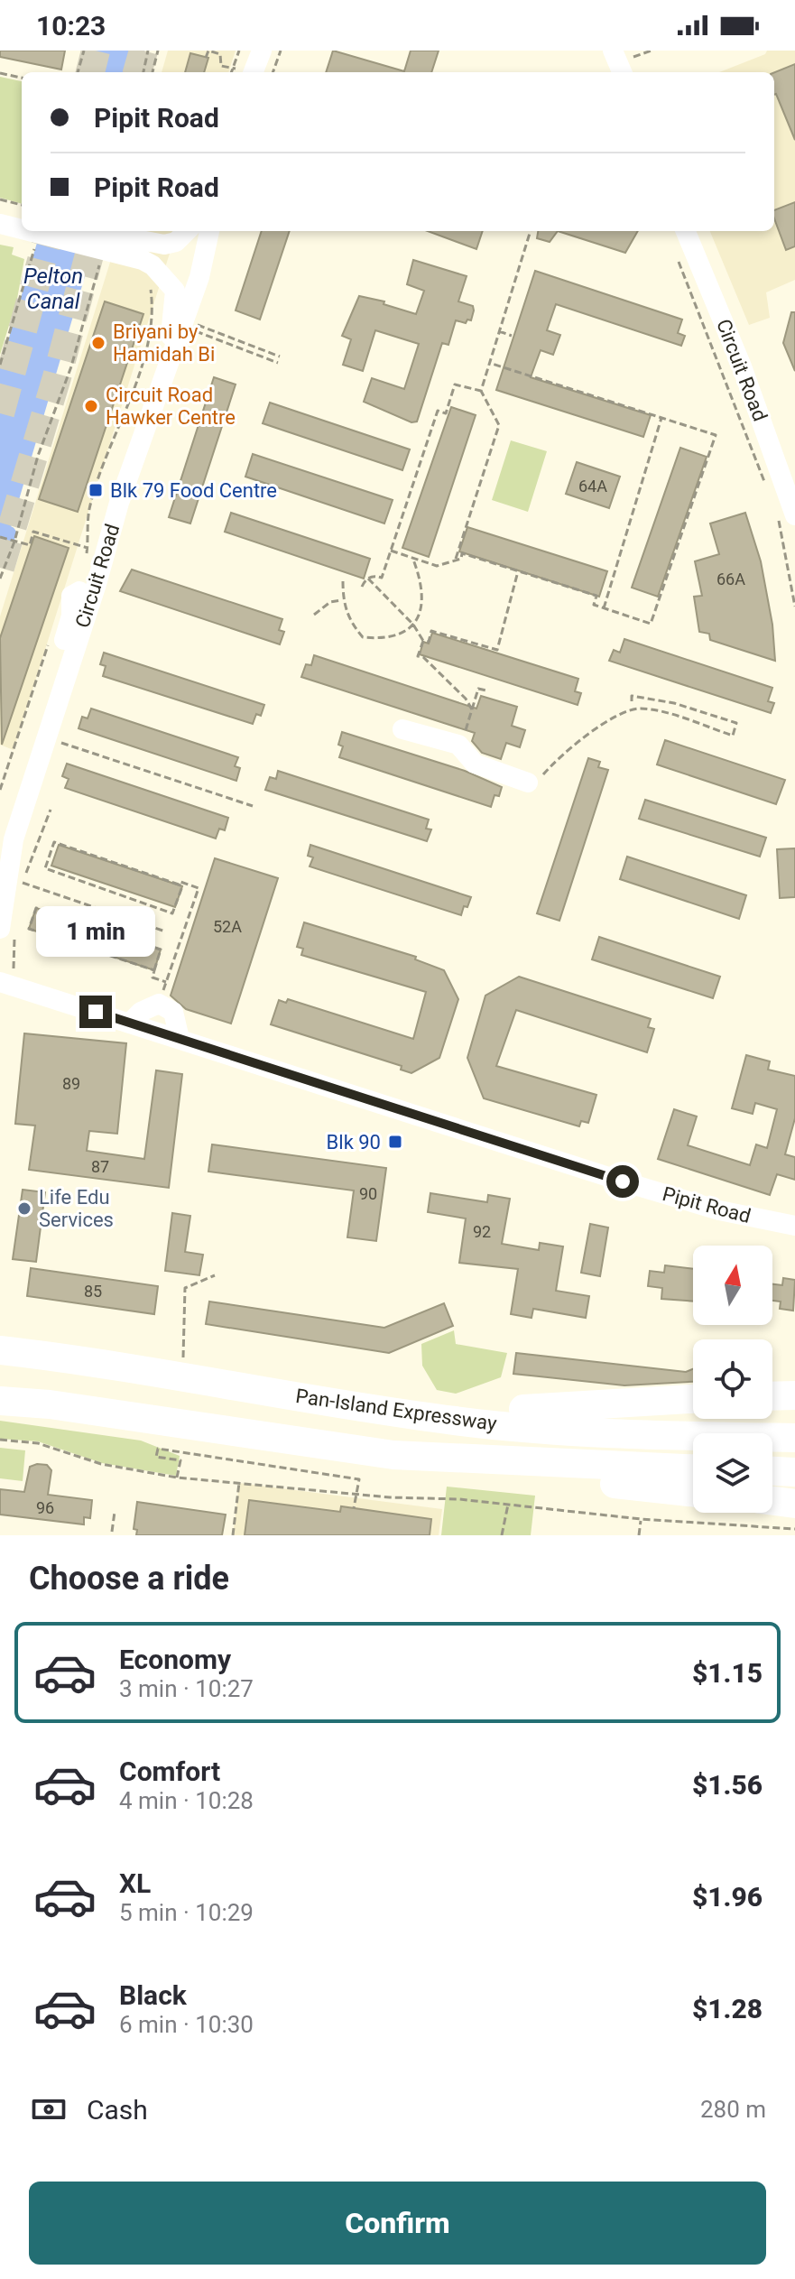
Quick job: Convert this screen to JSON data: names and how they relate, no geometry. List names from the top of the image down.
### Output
{
  "streets": {
    "highway": ["Pan-Island Expressway"],
    "street": ["Circuit Road", "Pipit Road"]
  },
  "water": ["Pelton Canal"],
  "places": {
    "other": ["Briyani by Hamidah Bi", "Circuit Road Hawker Centre", "Life Edu Services"],
    "transit": ["Blk 79 Food Centre", "Blk 90"]
  },
  "house_numbers": [
    "64A",
    "66A",
    "52A",
    "89",
    "87",
    "90",
    "92",
    "85",
    "96"
  ],
  "north": "top",
  "page": {
    "status": "10:23",
    "banner": ["Pipit Road", "Pipit Road"],
    "bubble": "1 min",
    "heading": "Choose a ride",
    "list": [
      {
        "name": "Economy",
        "note": "3 min · 10:27",
        "value": "$1.15"
      },
      {
        "name": "Comfort",
        "note": "4 min · 10:28",
        "value": "$1.56"
      },
      {
        "name": "XL",
        "note": "5 min · 10:29",
        "value": "$1.96"
      },
      {
        "name": "Black",
        "note": "6 min · 10:30",
        "value": "$1.28"
      }
    ],
    "pay": ["Cash", "280 m"],
    "buttons": "Confirm"
  }
}
